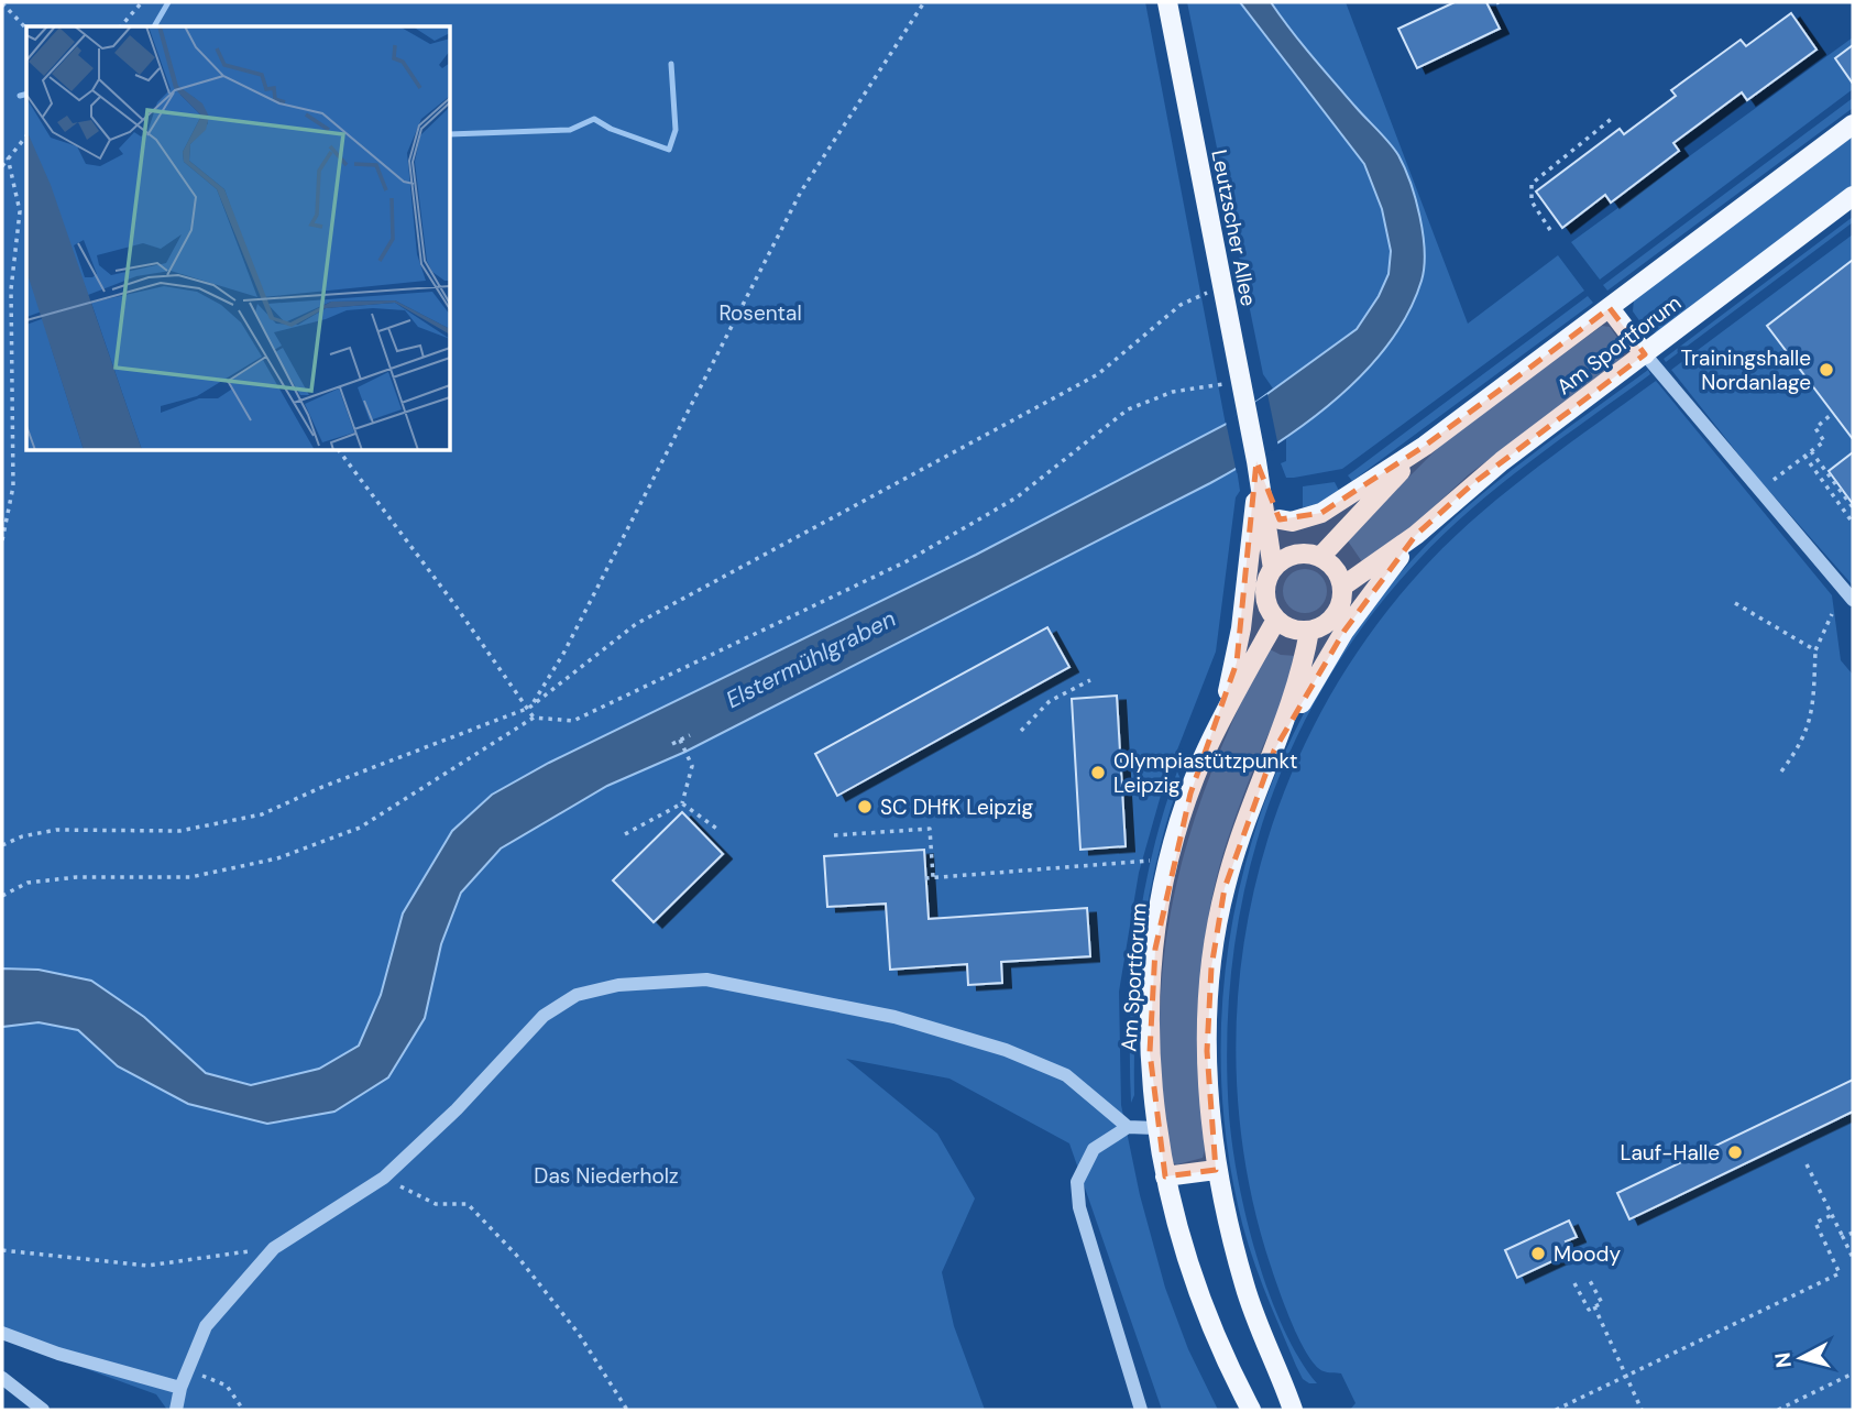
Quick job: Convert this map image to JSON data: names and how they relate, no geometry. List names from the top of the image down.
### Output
{
  "streets": {
    "main road": ["Leutzscher Allee", "Am Sportforum"]
  },
  "crossings": [
    ["Leutzscher Allee", "Am Sportforum"]
  ],
  "water": ["Elstermühlgraben"],
  "parks": ["Rosental", "Das Niederholz"],
  "places": [
    "Trainingshalle Nordanlage",
    "Olympiastützpunkt Leipzig",
    "SC DHfK Leipzig",
    "Lauf-Halle",
    "Moody"
  ],
  "north": "left"
}
